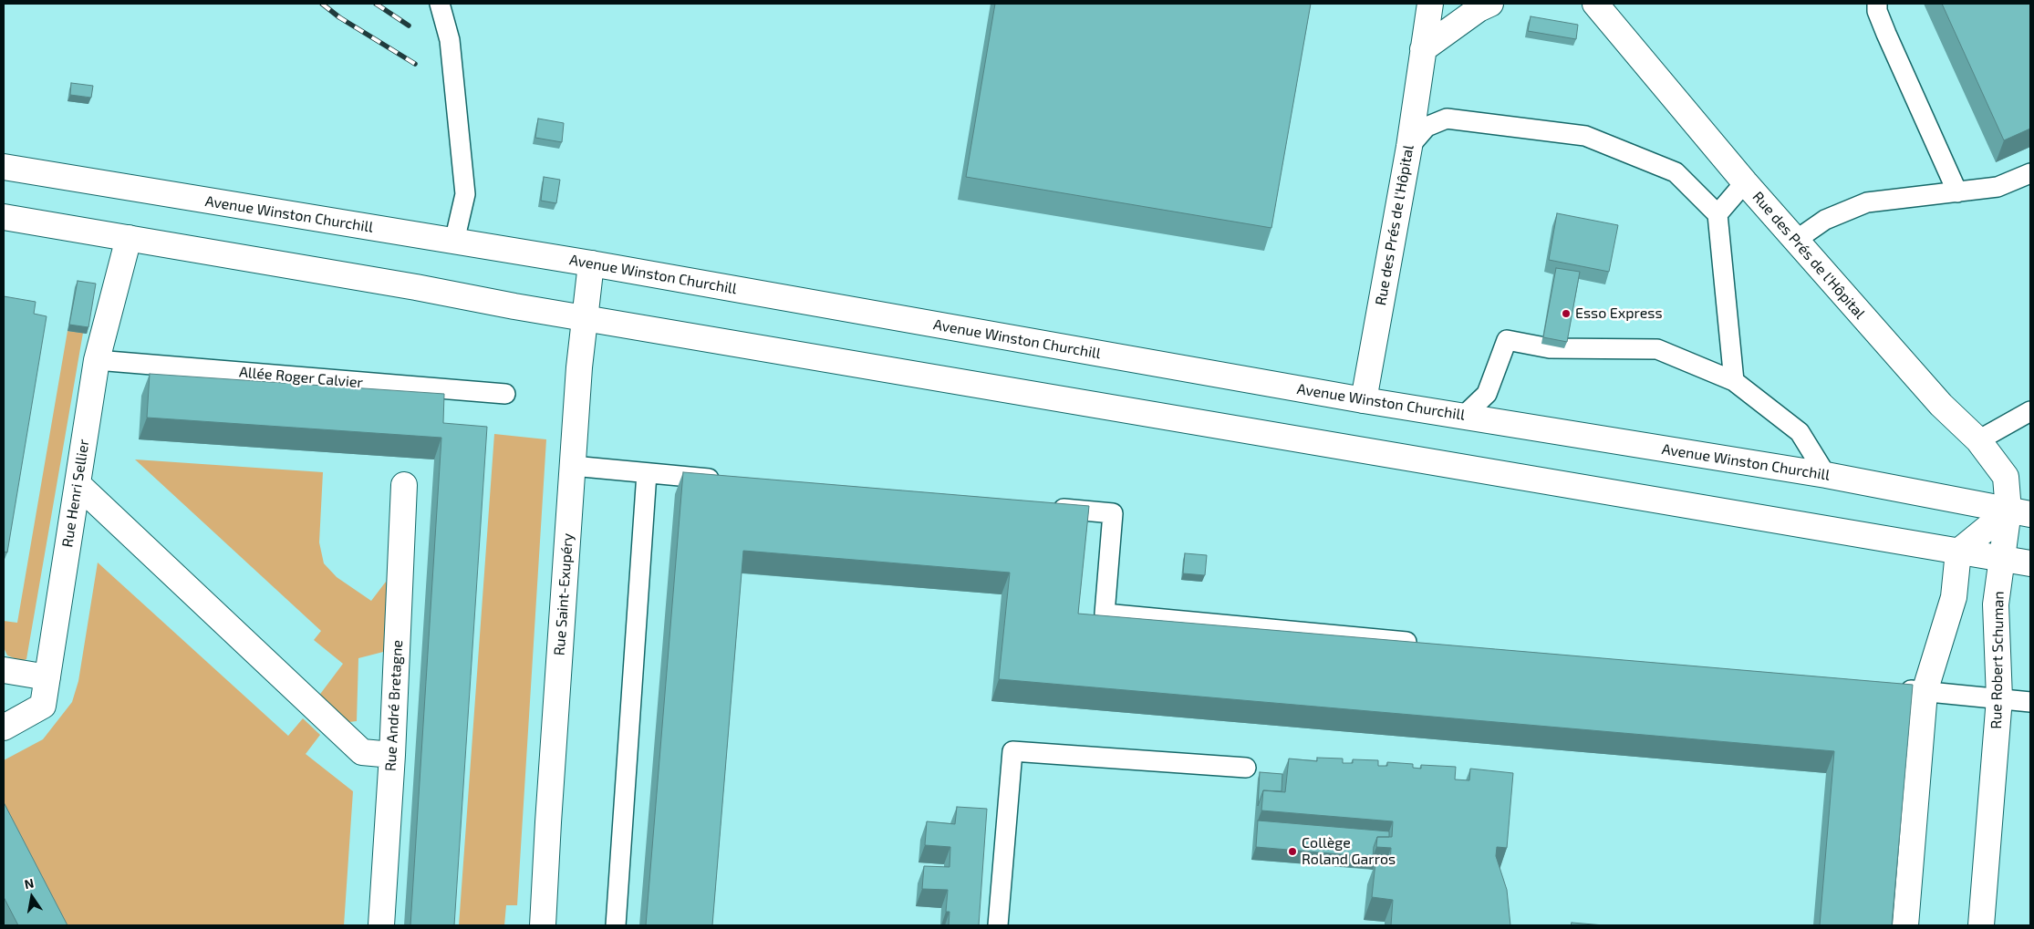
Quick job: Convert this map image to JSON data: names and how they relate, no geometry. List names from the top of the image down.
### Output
{
  "streets": {
    "street": [
      "Avenue Winston Churchill",
      "Rue des Prés de l'Hôpital",
      "Rue Henri Sellier",
      "Rue Saint-Exupéry",
      "Rue Robert Schuman",
      "Rue André Bretagne"
    ],
    "lane": ["Allée Roger Calvier"]
  },
  "crossings": [
    ["Avenue Winston Churchill", "Rue des Prés de l'Hôpital"],
    ["Avenue Winston Churchill", "Rue Saint-Exupéry"],
    ["Avenue Winston Churchill", "Rue Robert Schuman"],
    ["Rue des Prés de l'Hôpital", "Rue Robert Schuman"],
    ["Allée Roger Calvier", "Rue Henri Sellier"]
  ],
  "places": ["Esso Express", "Collège Roland Garros"],
  "north": "top"
}
